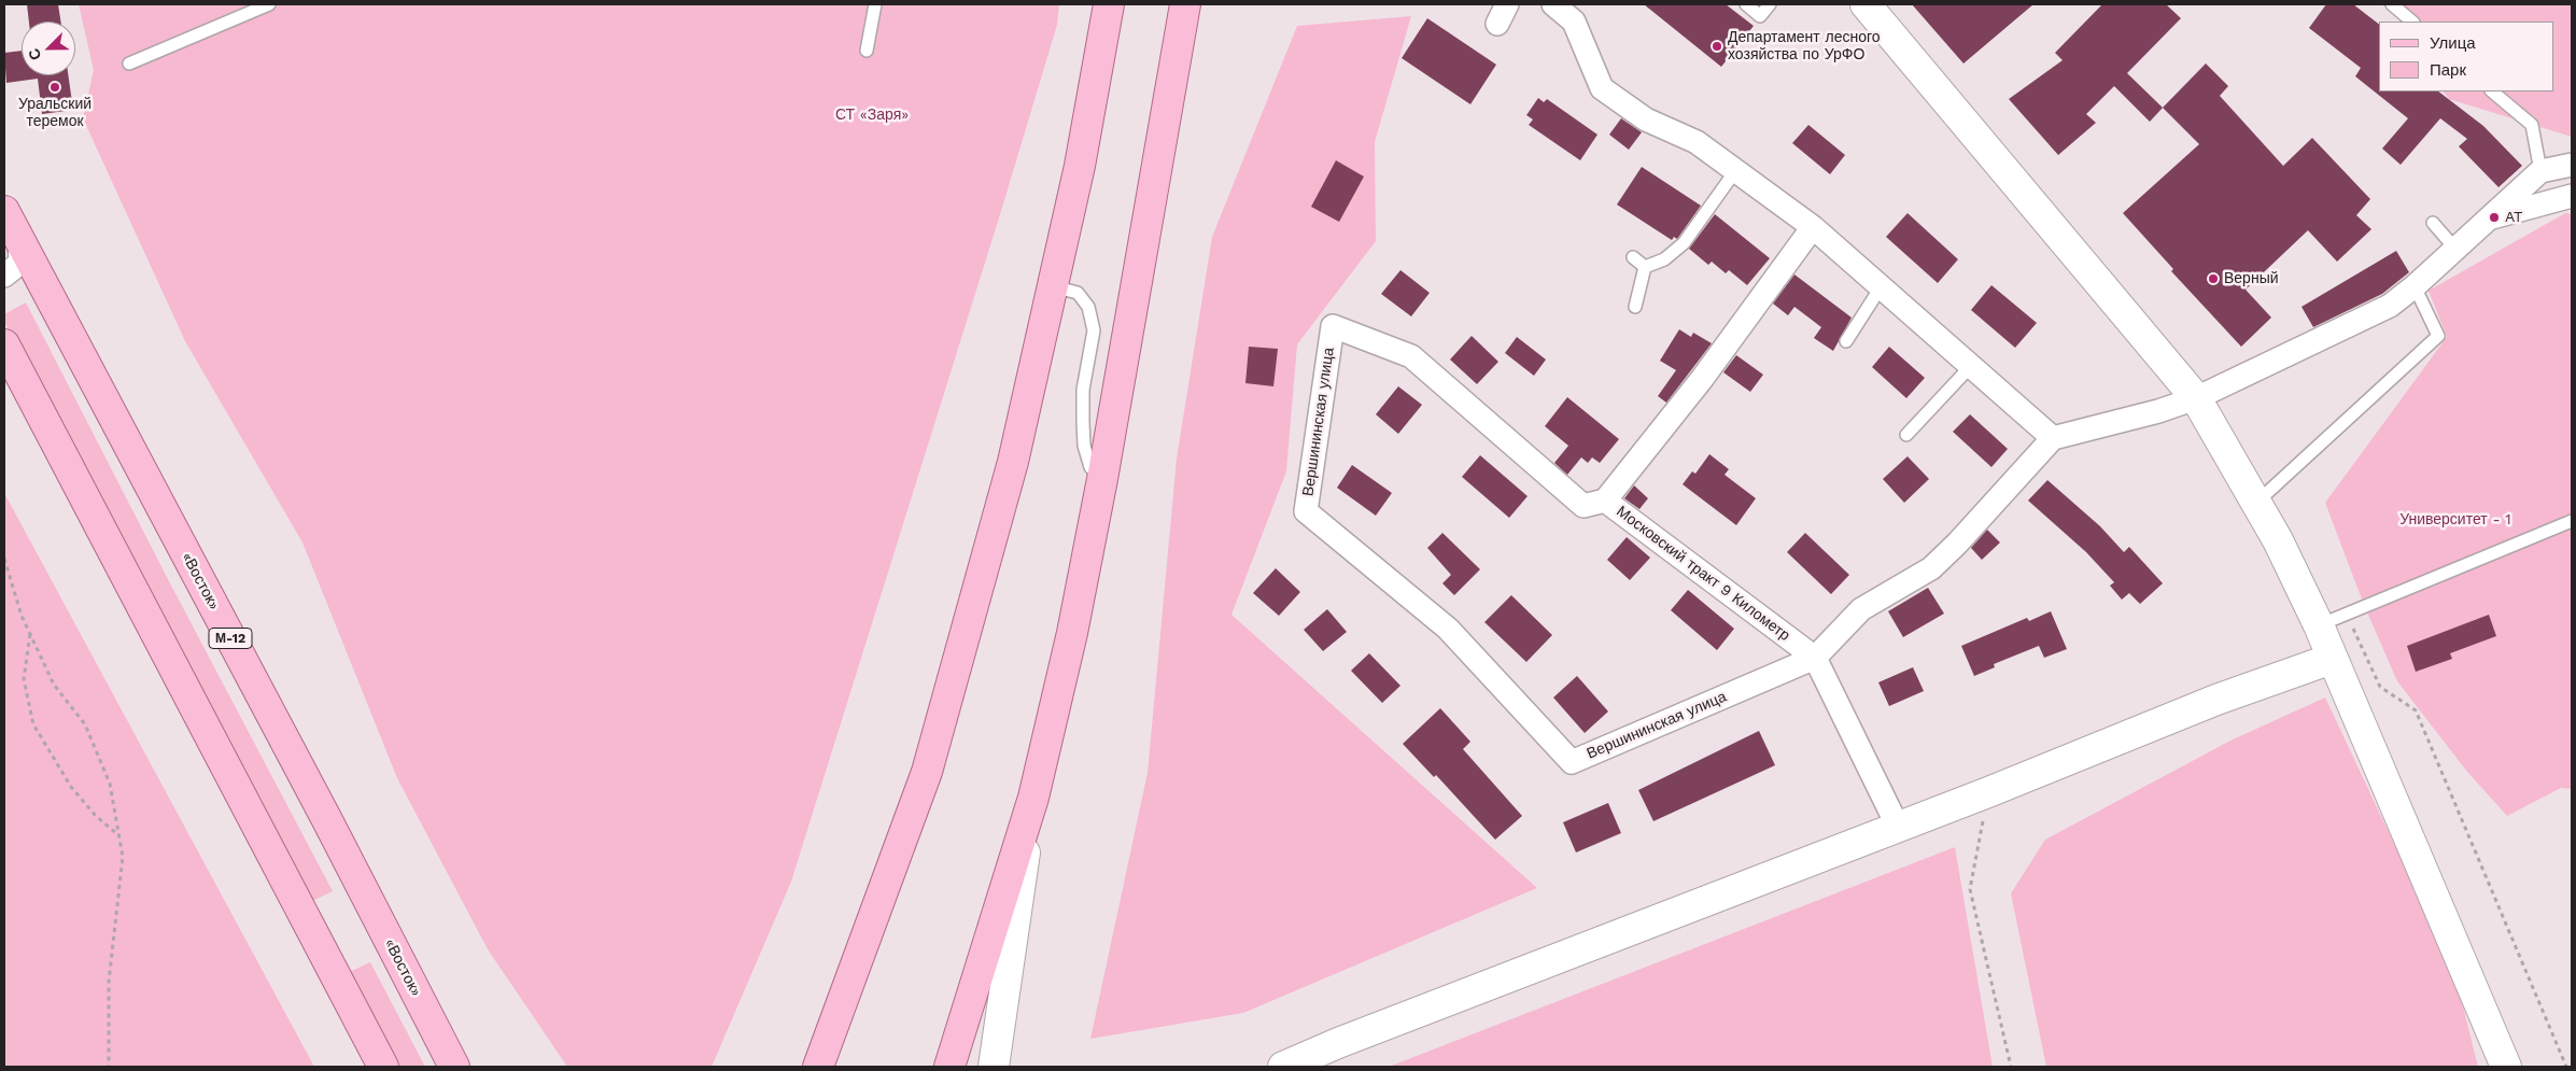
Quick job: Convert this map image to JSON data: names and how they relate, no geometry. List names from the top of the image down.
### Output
{
  "streets": {
    "main road": ["«Восток»", "М-12"],
    "street": ["Вершининская улица", "Московский тракт 9 Километр"]
  },
  "crossings": [
    ["Вершининская улица", "Московский тракт 9 Километр"]
  ],
  "parks": ["СТ «Заря»", "Университет - 1"],
  "places": [
    "Департамент лесного хозяйства по УрФО",
    "Уральский теремок",
    "AT",
    "Верный"
  ],
  "legend": ["Улица", "Парк"],
  "north": "bottom left"
}
